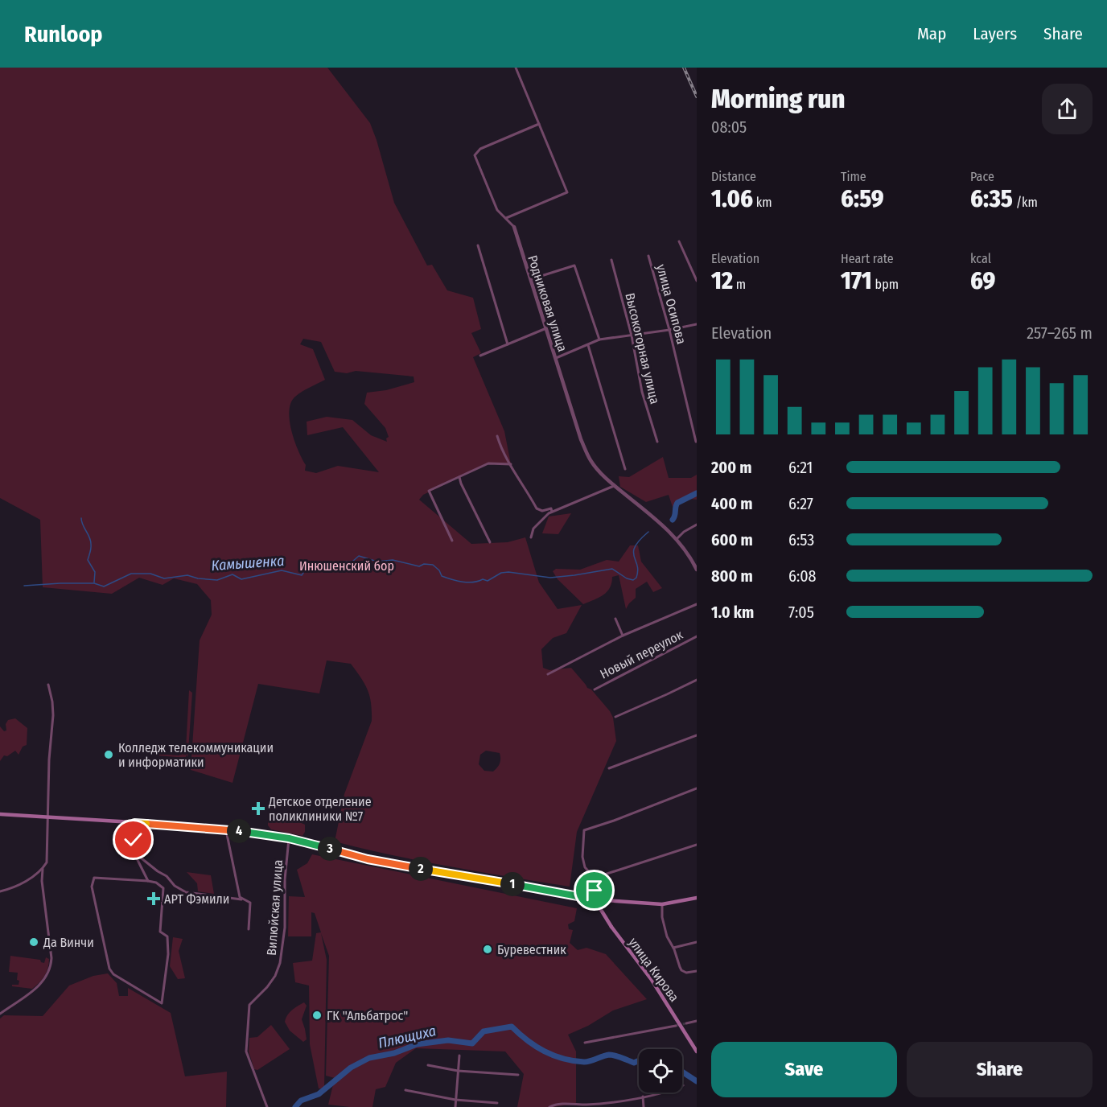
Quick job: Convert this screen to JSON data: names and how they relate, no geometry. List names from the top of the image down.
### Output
{
  "streets": {
    "main road": ["улица Кирова"],
    "street": [
      "Родниковая улица",
      "улица Осипова",
      "Высокогорная улица",
      "Новый переулок",
      "Вилюйская улица"
    ]
  },
  "water": ["Камышенка", "Плющиха"],
  "parks": ["Инюшенский бор"],
  "places": {
    "other": [
      "Колледж телекоммуникации и информатики",
      "Да Винчи",
      "Буревестник",
      "ГК \"Альбатрос\""
    ],
    "health": ["Детское отделение поликлиники №7", "АРТ Фэмили"]
  },
  "page": {
    "header": "Runloop",
    "nav": ["Map", "Layers", "Share"],
    "heading": ["Morning run", "08:05"],
    "stats": [
      ["Distance", "1.06 km"],
      ["Time", "6:59"],
      ["Pace", "6:35 /km"],
      ["Elevation", "12 m"],
      ["Heart rate", "171 bpm"],
      ["kcal", "69"]
    ],
    "chart": ["Elevation", "257–265 m"],
    "list": [
      {
        "name": "200 m",
        "note": "6:21"
      },
      {
        "name": "400 m",
        "note": "6:27"
      },
      {
        "name": "600 m",
        "note": "6:53"
      },
      {
        "name": "800 m",
        "note": "6:08"
      },
      {
        "name": "1.0 km",
        "note": "7:05"
      }
    ],
    "pins": [
      "4",
      "3",
      "2",
      "1"
    ],
    "buttons": ["Save", "Share"]
  }
}
